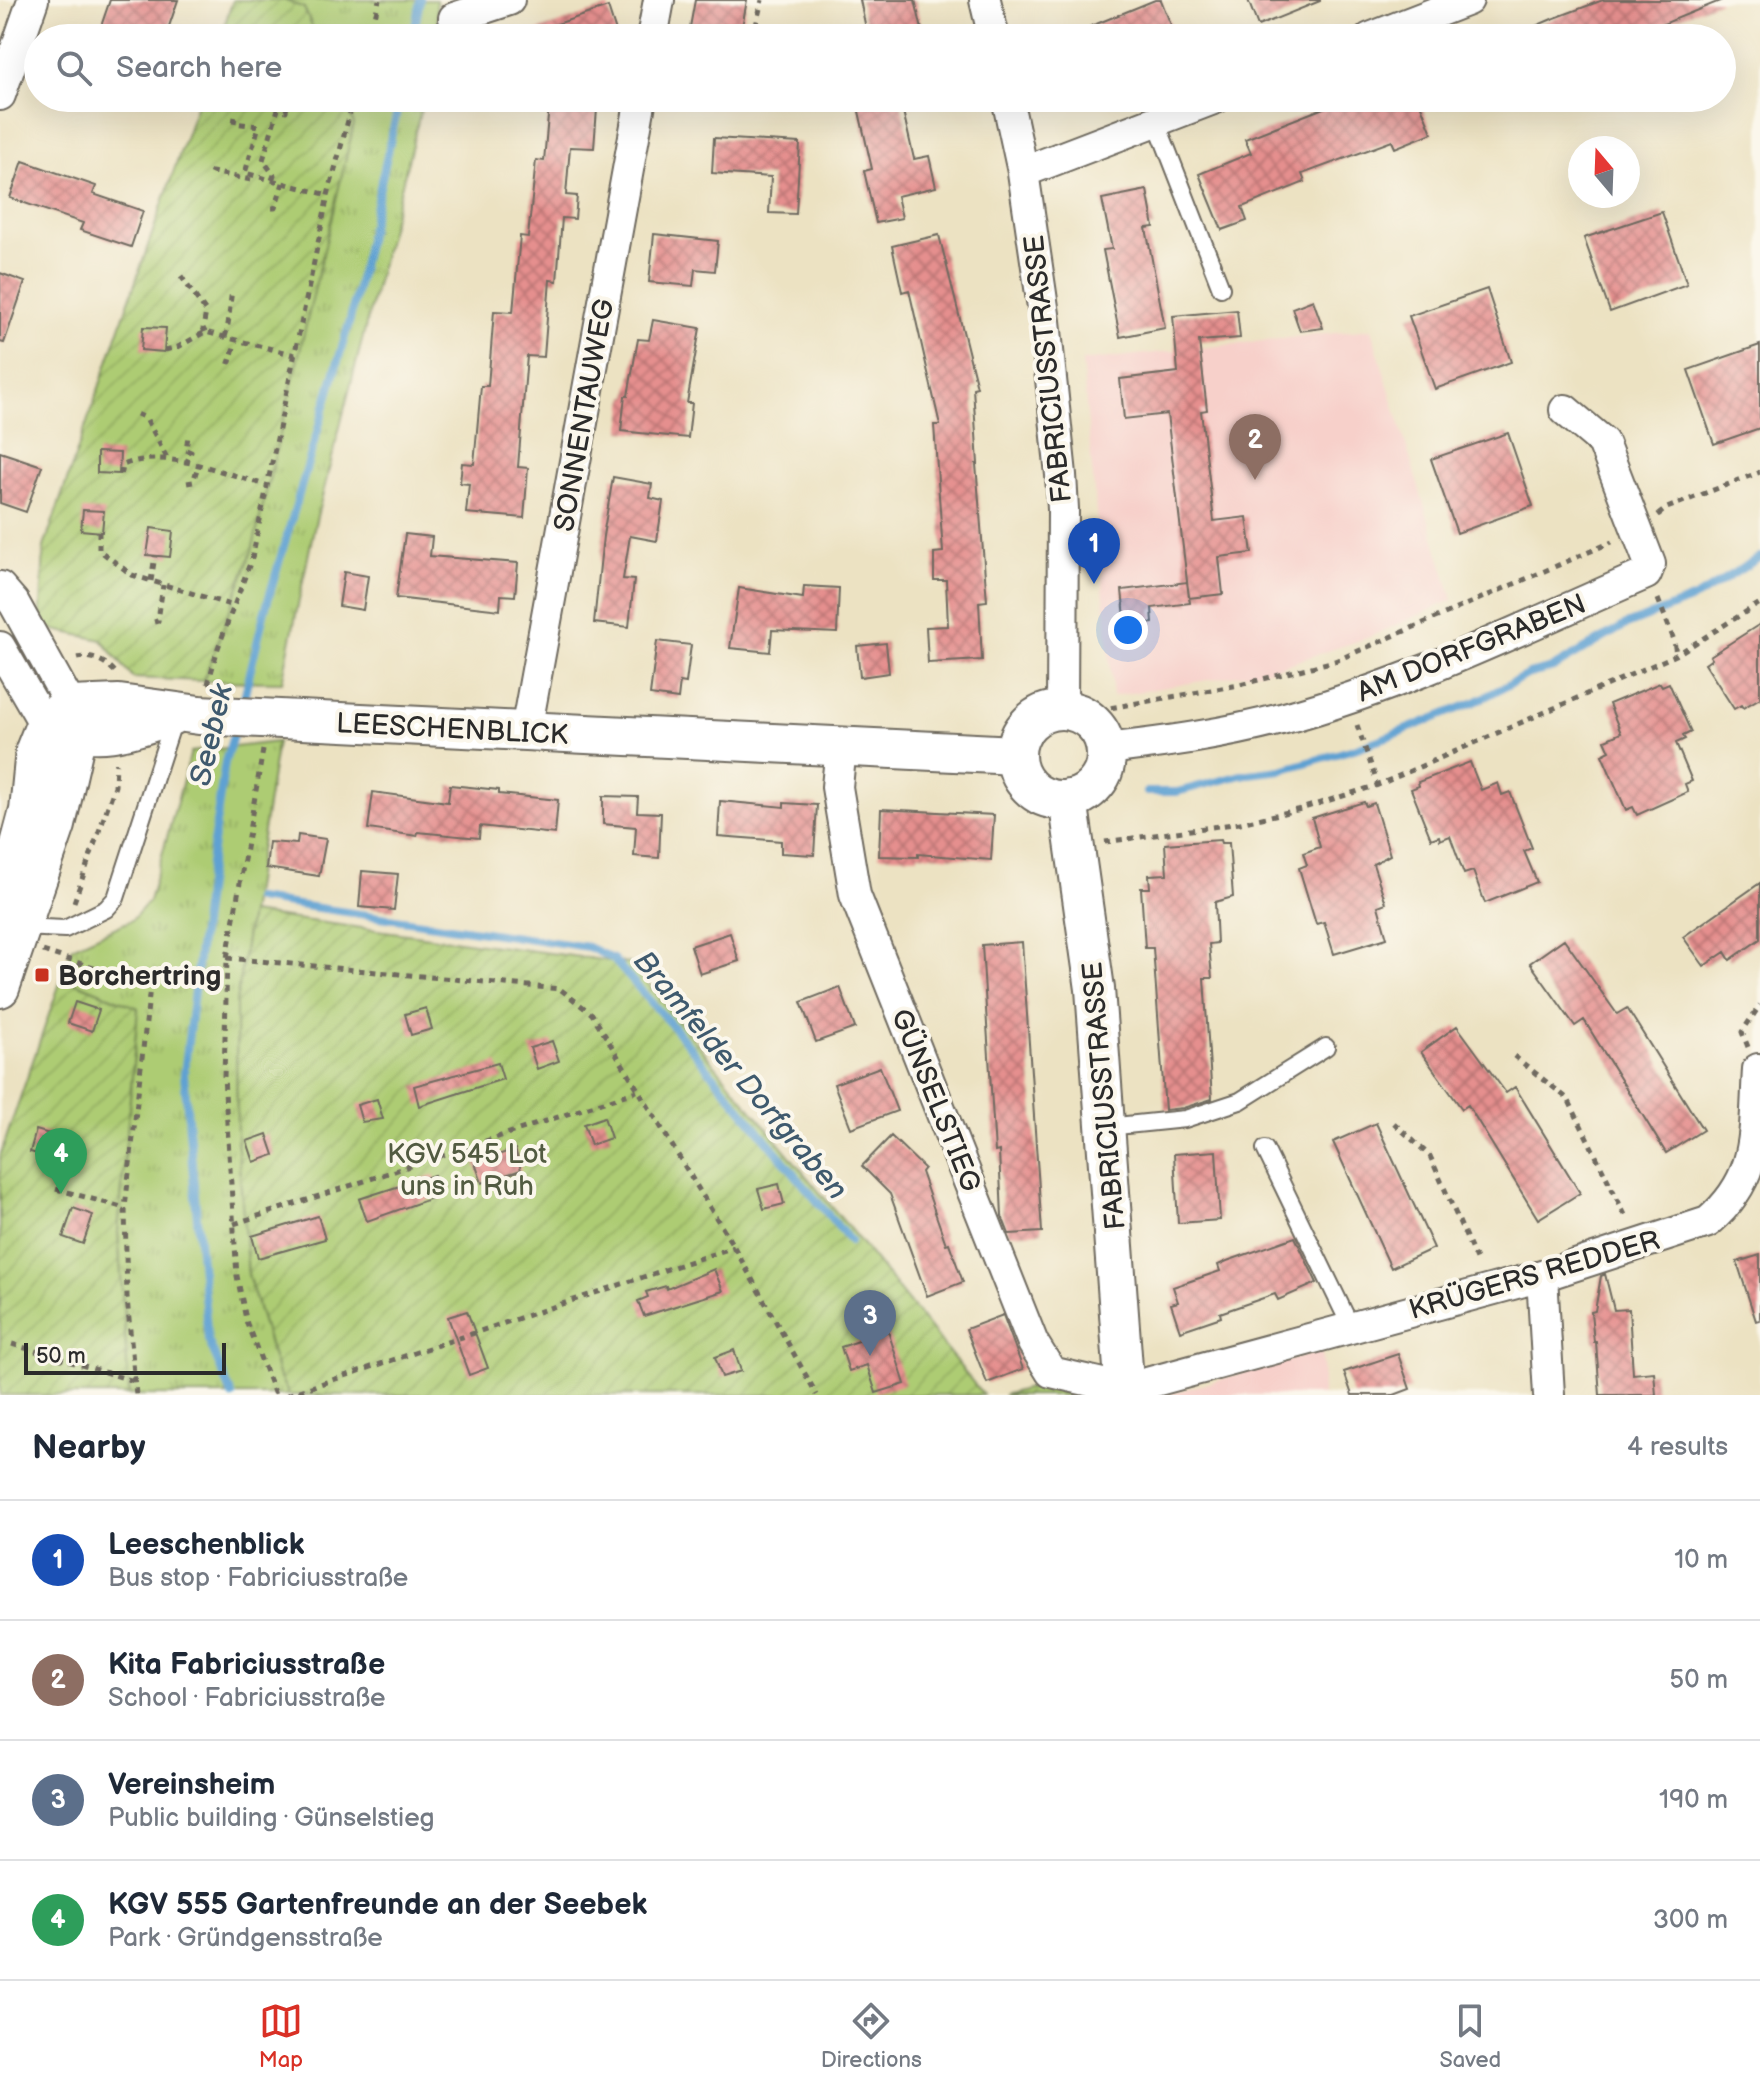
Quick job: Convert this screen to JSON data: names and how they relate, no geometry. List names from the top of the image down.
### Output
{
  "streets": {
    "street": [
      "FABRICIUSSTRASSE",
      "SONNENTAUWEG",
      "AM DORFGRABEN",
      "LEESCHENBLICK",
      "GÜNSELSTIEG",
      "KRÜGERS REDDER"
    ]
  },
  "crossings": [
    ["FABRICIUSSTRASSE", "AM DORFGRABEN"],
    ["FABRICIUSSTRASSE", "LEESCHENBLICK"],
    ["FABRICIUSSTRASSE", "GÜNSELSTIEG"],
    ["FABRICIUSSTRASSE", "KRÜGERS REDDER"],
    ["SONNENTAUWEG", "LEESCHENBLICK"],
    ["AM DORFGRABEN", "LEESCHENBLICK"],
    ["LEESCHENBLICK", "GÜNSELSTIEG"],
    ["GÜNSELSTIEG", "KRÜGERS REDDER"]
  ],
  "water": ["Seebek", "Bramfelder Dorfgraben"],
  "parks": ["KGV 545 Lot uns in Ruh"],
  "places": {
    "transit": ["Borchertring"]
  },
  "scale_bar": "50 m",
  "north": "top",
  "page": {
    "search": "Search here",
    "pins": [
      "2",
      "1",
      "4",
      "3"
    ],
    "scale": "50 m",
    "heading": ["Nearby", "4 results"],
    "list": [
      {
        "mark": "1",
        "name": "Leeschenblick",
        "note": "Bus stop · Fabriciusstraße",
        "value": "10 m"
      },
      {
        "mark": "2",
        "name": "Kita Fabriciusstraße",
        "note": "School · Fabriciusstraße",
        "value": "50 m"
      },
      {
        "mark": "3",
        "name": "Vereinsheim",
        "note": "Public building · Günselstieg",
        "value": "190 m"
      },
      {
        "mark": "4",
        "name": "KGV 555 Gartenfreunde an der Seebek",
        "note": "Park · Gründgensstraße",
        "value": "300 m"
      }
    ],
    "nav": ["Map", "Directions", "Saved"]
  }
}
